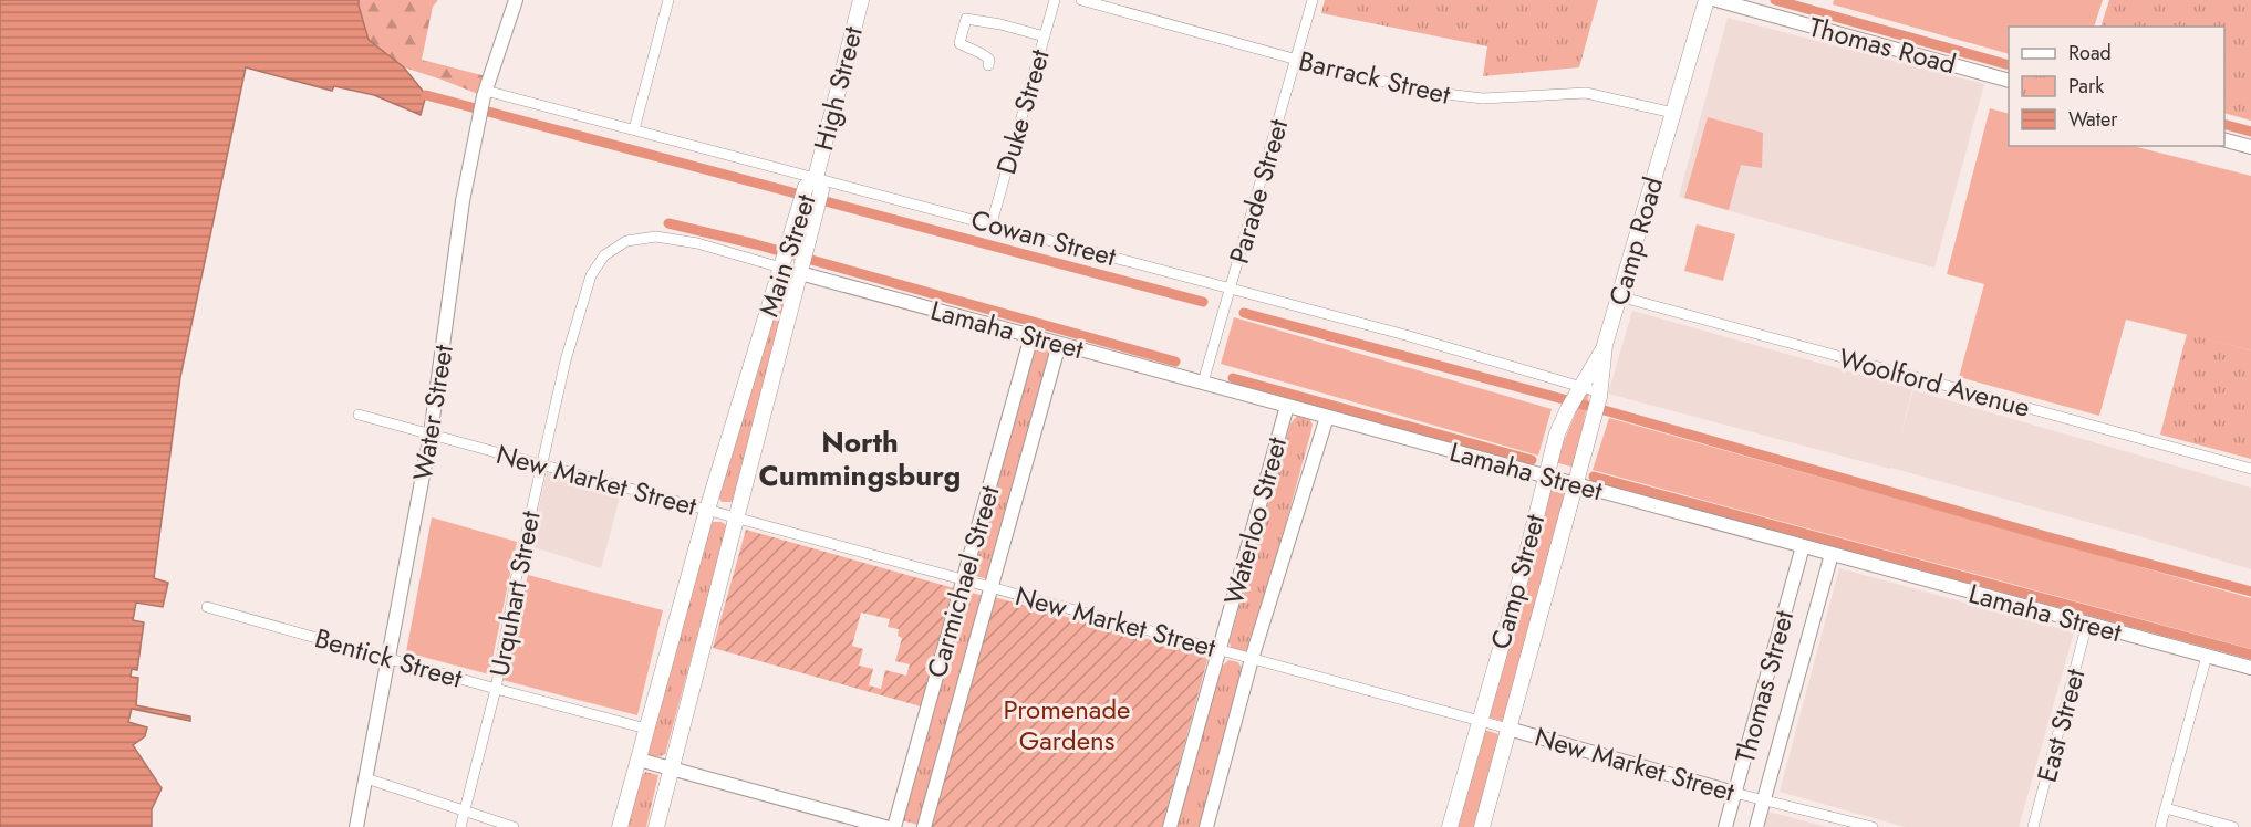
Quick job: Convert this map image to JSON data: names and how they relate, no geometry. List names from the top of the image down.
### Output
{
  "streets": {
    "main road": [
      "High Street",
      "Camp Road",
      "Main Street",
      "Camp Street"
    ],
    "street": [
      "Thomas Road",
      "Barrack Street",
      "Duke Street",
      "Parade Street",
      "Cowan Street",
      "Lamaha Street",
      "Woolford Avenue",
      "Water Street",
      "New Market Street",
      "Waterloo Street",
      "Carmichael Street",
      "Urquhart Street",
      "Bentick Street",
      "Thomas Street",
      "East Street"
    ]
  },
  "crossings": [
    ["Barrack Street", "Parade Street"],
    ["Barrack Street", "Camp Road"],
    ["High Street", "Cowan Street"],
    ["High Street", "Main Street"],
    ["Duke Street", "Cowan Street"],
    ["Parade Street", "Cowan Street"],
    ["Parade Street", "Lamaha Street"],
    ["Cowan Street", "Camp Road"],
    ["Cowan Street", "Main Street"],
    ["Cowan Street", "Water Street"],
    ["Cowan Street", "Camp Street"],
    ["Camp Road", "Lamaha Street"],
    ["Camp Road", "Woolford Avenue"],
    ["Camp Road", "Camp Street"],
    ["Main Street", "Lamaha Street"],
    ["Main Street", "New Market Street"],
    ["Main Street", "Urquhart Street"],
    ["Main Street", "Bentick Street"],
    ["Lamaha Street", "Waterloo Street"],
    ["Lamaha Street", "Carmichael Street"],
    ["Lamaha Street", "Camp Street"],
    ["Lamaha Street", "Urquhart Street"],
    ["Lamaha Street", "Thomas Street"],
    ["Lamaha Street", "East Street"],
    ["Water Street", "New Market Street"],
    ["Water Street", "Bentick Street"],
    ["New Market Street", "Waterloo Street"],
    ["New Market Street", "Carmichael Street"],
    ["New Market Street", "Camp Street"],
    ["New Market Street", "Urquhart Street"],
    ["New Market Street", "Thomas Street"],
    ["Urquhart Street", "Bentick Street"]
  ],
  "districts": ["North Cummingsburg"],
  "parks": ["Promenade Gardens"],
  "legend": ["Road", "Park", "Water"]
}
